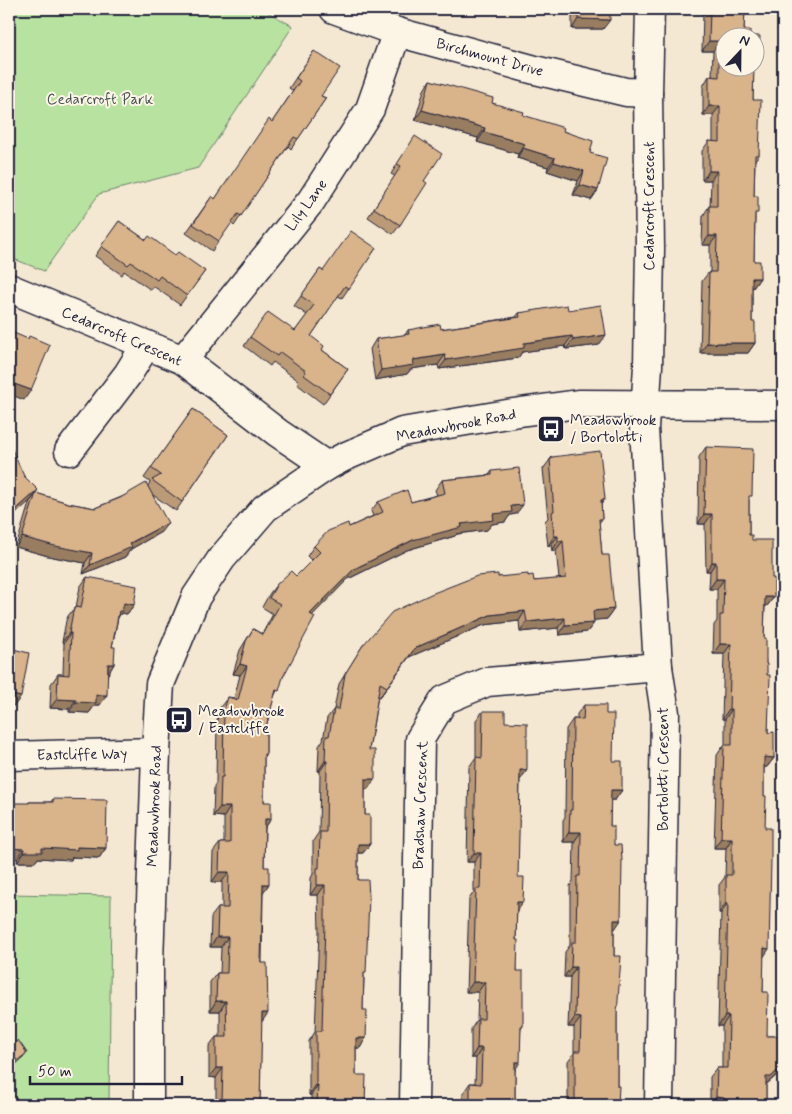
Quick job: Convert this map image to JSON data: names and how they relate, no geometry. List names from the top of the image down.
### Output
{
  "streets": {
    "street": [
      "Birchmount Drive",
      "Lily Lane",
      "Cedarcroft Crescent",
      "Meadowbrook Road",
      "Eastcliffe Way",
      "Bortolotti Crescent",
      "Bradshaw Crescent"
    ]
  },
  "crossings": [
    ["Birchmount Drive", "Lily Lane"],
    ["Birchmount Drive", "Cedarcroft Crescent"],
    ["Lily Lane", "Cedarcroft Crescent"],
    ["Cedarcroft Crescent", "Meadowbrook Road"],
    ["Cedarcroft Crescent", "Bortolotti Crescent"],
    ["Meadowbrook Road", "Eastcliffe Way"],
    ["Meadowbrook Road", "Bortolotti Crescent"],
    ["Bortolotti Crescent", "Bradshaw Crescent"]
  ],
  "parks": ["Cedarcroft Park"],
  "places": {
    "bus stop": ["Meadowbrook / Bortolotti", "Meadowbrook / Eastcliffe"]
  },
  "scale_bar": "50 m",
  "north": "top"
}
